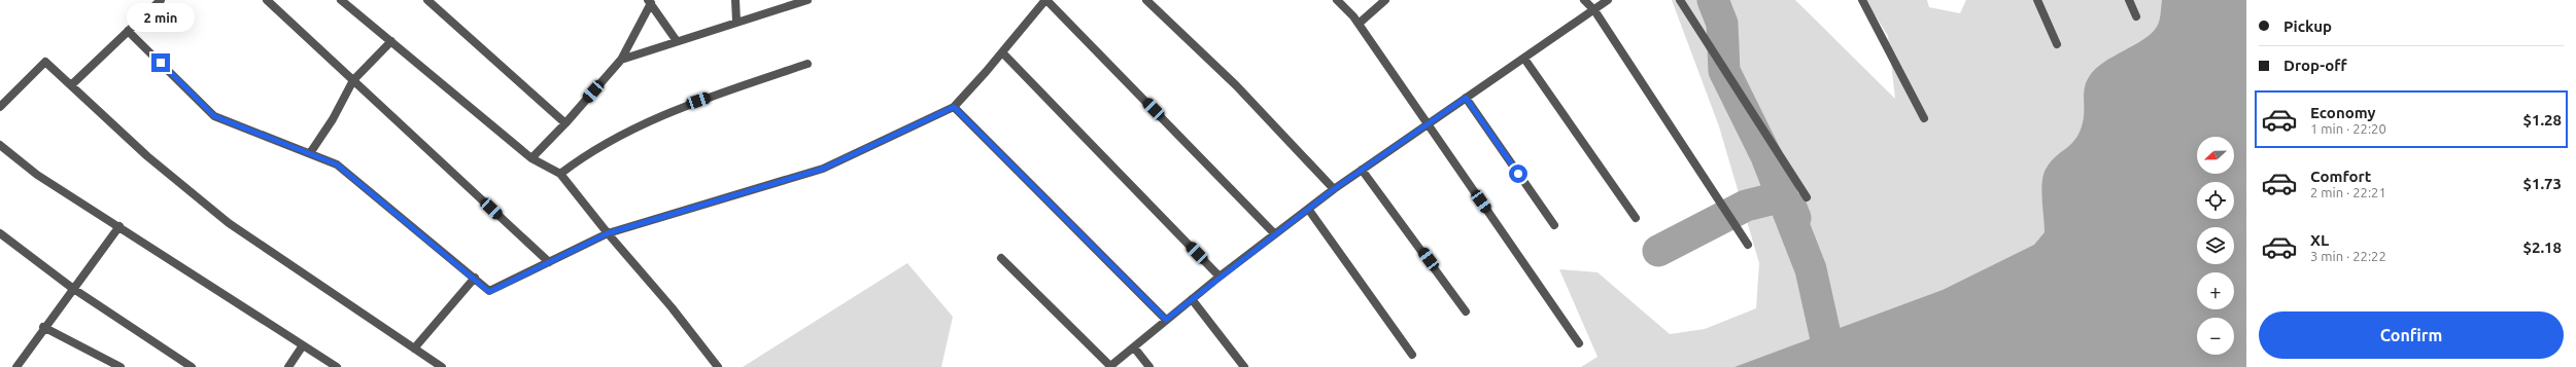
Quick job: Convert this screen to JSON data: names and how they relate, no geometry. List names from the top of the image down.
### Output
{
  "north": "left",
  "page": {
    "banner": ["Pickup", "Drop-off"],
    "bubble": "2 min",
    "list": [
      {
        "name": "Economy",
        "note": "1 min · 22:20",
        "value": "$1.28"
      },
      {
        "name": "Comfort",
        "note": "2 min · 22:21",
        "value": "$1.73"
      },
      {
        "name": "XL",
        "note": "3 min · 22:22",
        "value": "$2.18"
      }
    ],
    "map_buttons": ["+", "−"],
    "buttons": "Confirm"
  }
}
